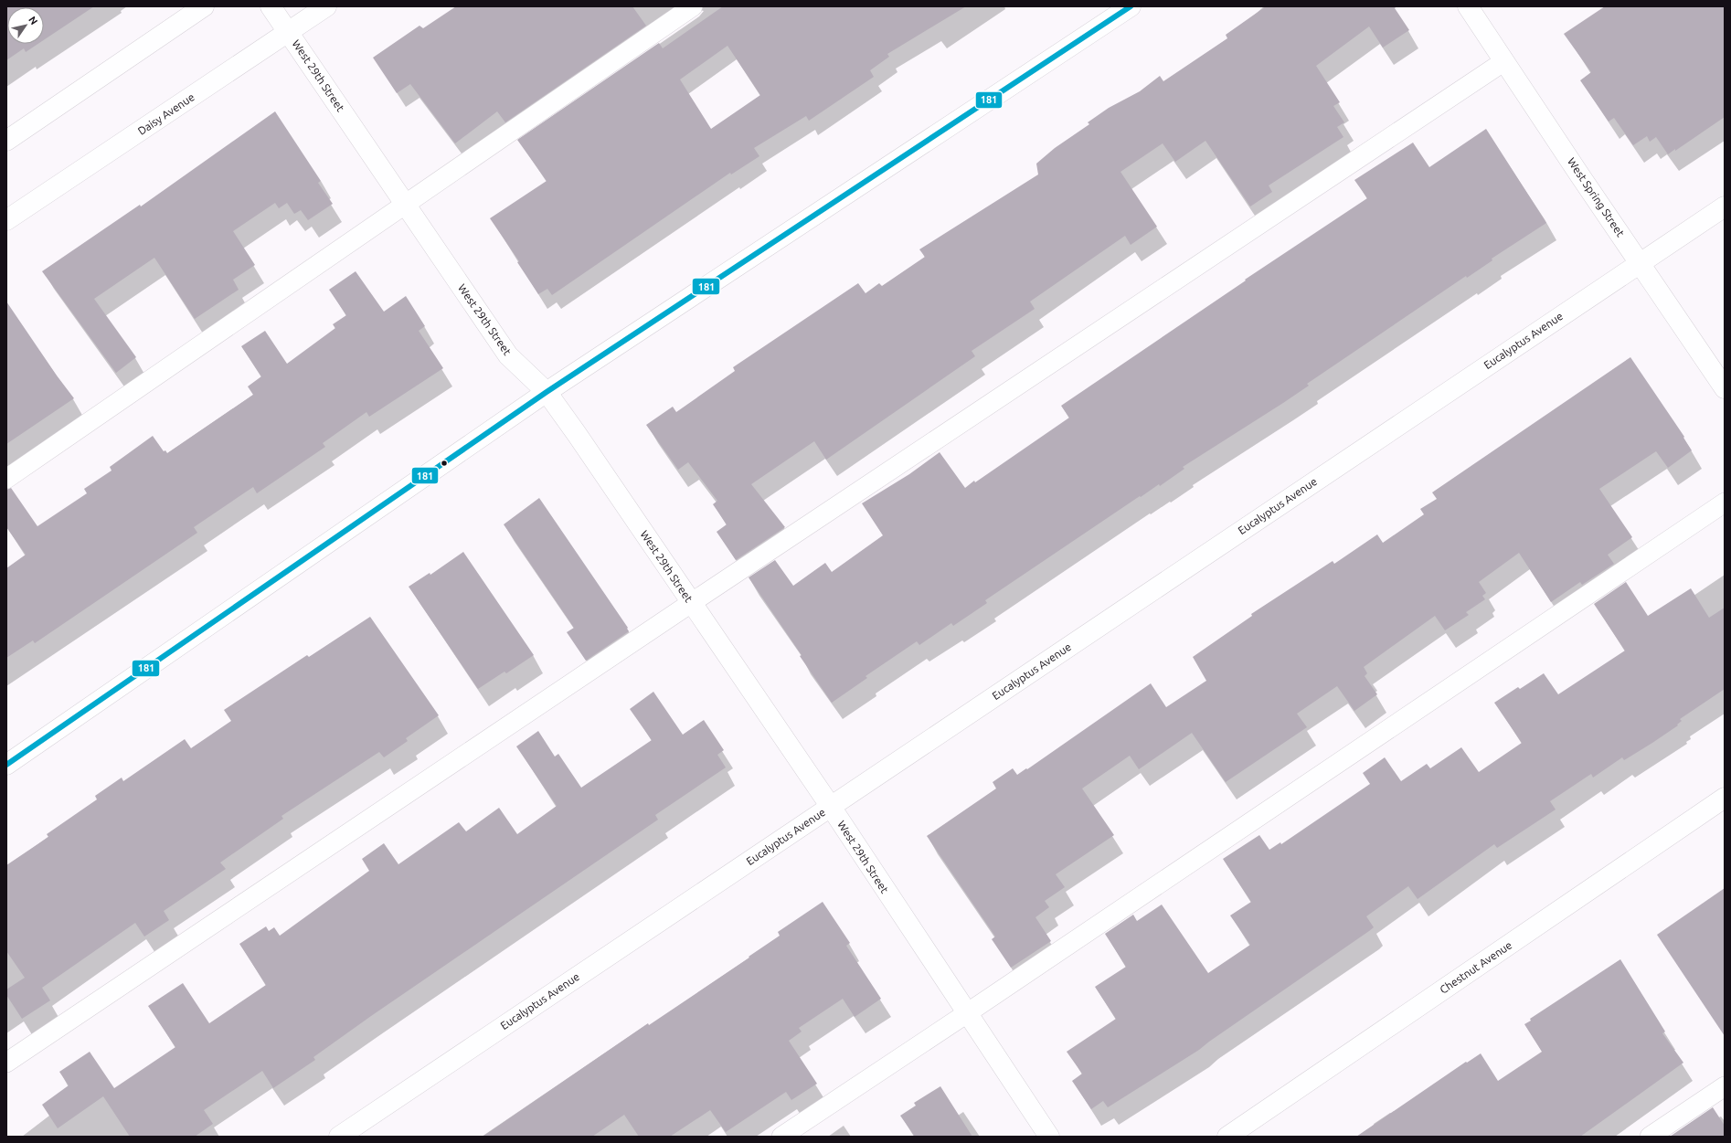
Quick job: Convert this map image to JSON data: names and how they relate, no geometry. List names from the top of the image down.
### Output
{
  "streets": {
    "street": [
      "West 29th Street",
      "Daisy Avenue",
      "West Spring Street",
      "Eucalyptus Avenue",
      "Chestnut Avenue"
    ]
  },
  "crossings": [
    ["West 29th Street", "Daisy Avenue"],
    ["West 29th Street", "Eucalyptus Avenue"],
    ["West Spring Street", "Eucalyptus Avenue"]
  ],
  "lines": ["transit line 181"],
  "north": "top right"
}
